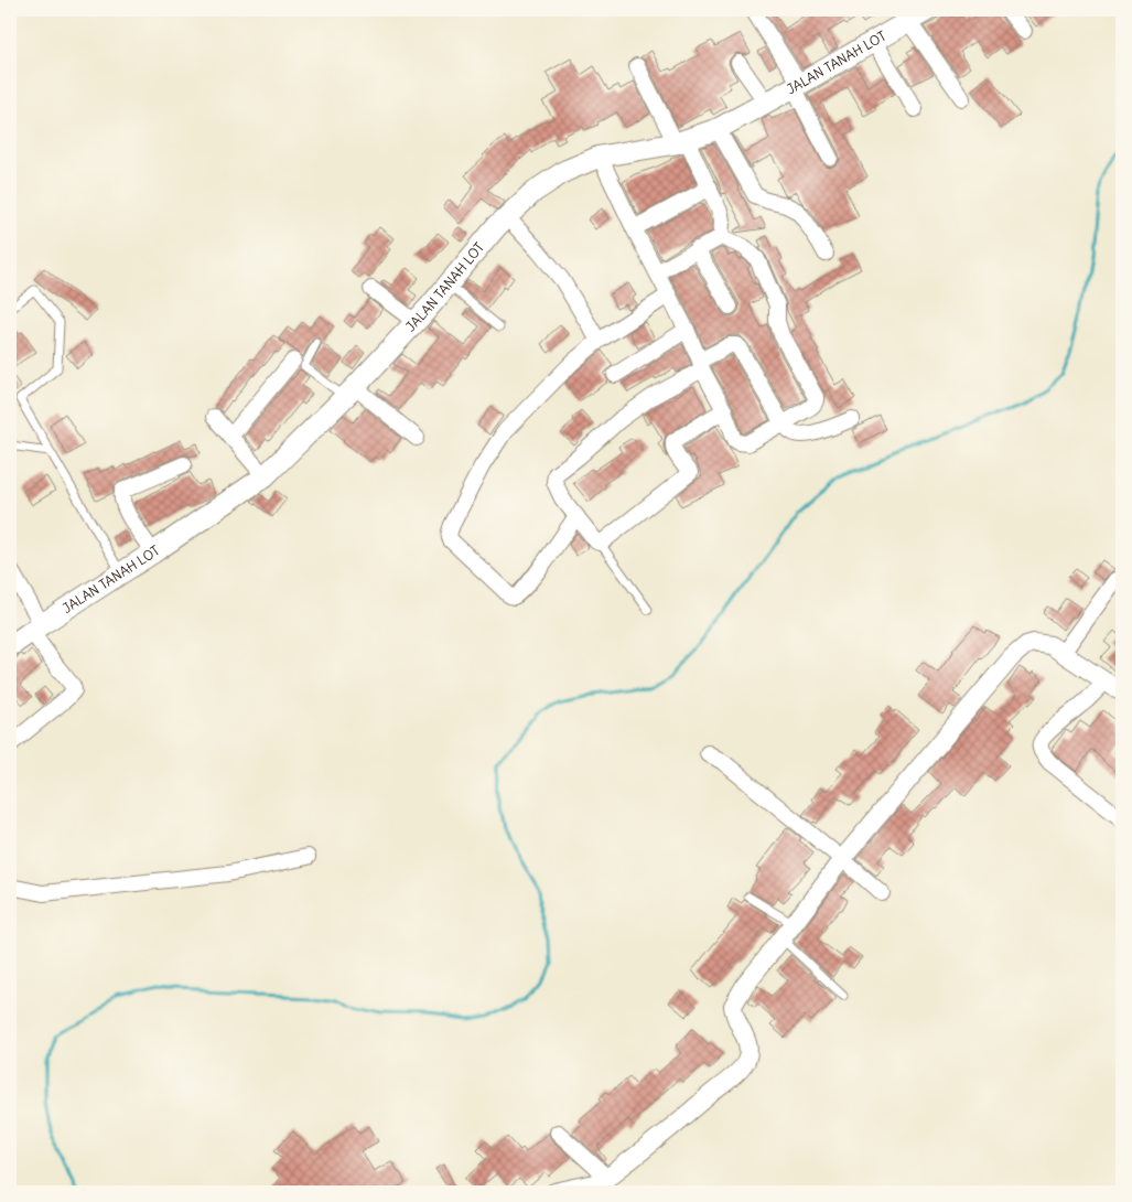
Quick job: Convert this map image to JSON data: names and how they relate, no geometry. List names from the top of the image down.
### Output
{
  "streets": {
    "main road": ["JALAN TANAH LOT"]
  }
}
